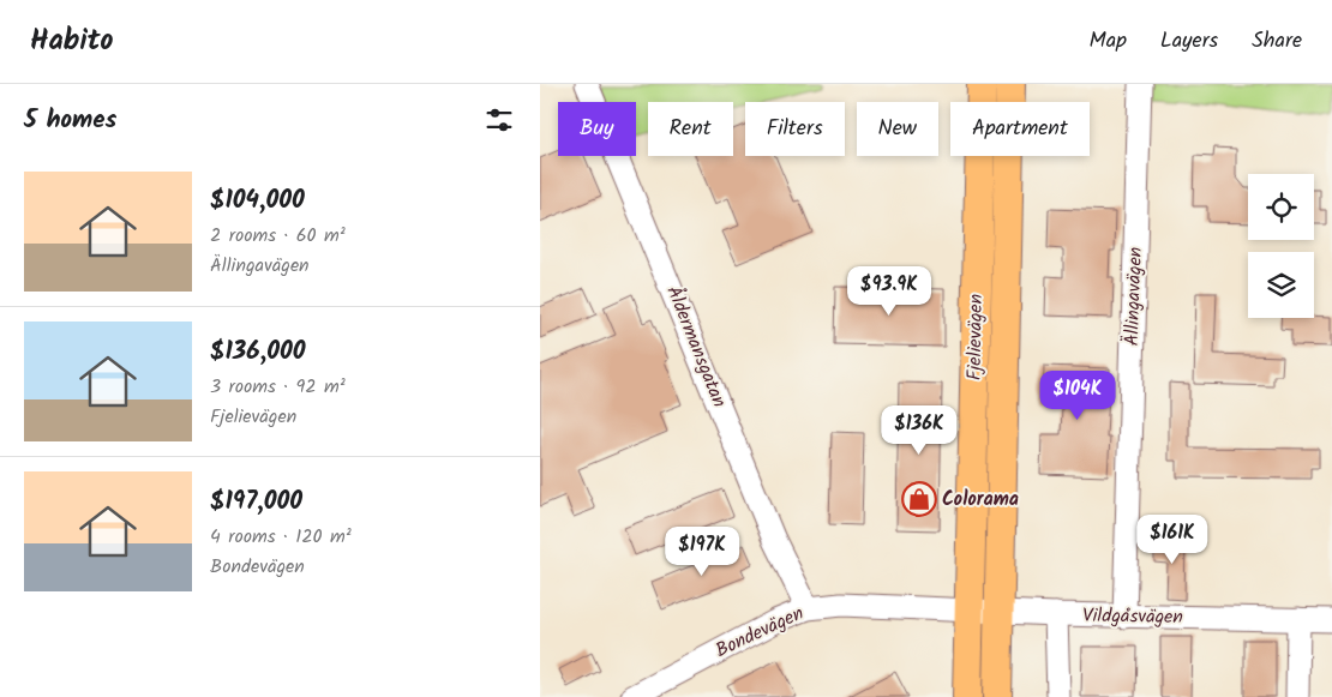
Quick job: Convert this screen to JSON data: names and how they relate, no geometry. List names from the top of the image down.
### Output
{
  "streets": {
    "main road": ["Fjelievägen"],
    "street": [
      "Ällingavägen",
      "Åldermansgatan",
      "Vildgåsvägen",
      "Bondevägen"
    ]
  },
  "crossings": [
    ["Ällingavägen", "Vildgåsvägen"],
    ["Fjelievägen", "Vildgåsvägen"],
    ["Fjelievägen", "Bondevägen"],
    ["Åldermansgatan", "Bondevägen"],
    ["Vildgåsvägen", "Bondevägen"]
  ],
  "places": {
    "shop": ["Colorama"]
  },
  "page": {
    "header": "Habito",
    "nav": ["Map", "Layers", "Share"],
    "heading": "5 homes",
    "chip": [
      "Buy",
      "Rent",
      "Filters",
      "New",
      "Apartment"
    ],
    "list": [
      {
        "name": "$104,000",
        "note": "2 rooms · 60 m² · Ällingavägen"
      },
      {
        "name": "$136,000",
        "note": "3 rooms · 92 m² · Fjelievägen"
      },
      {
        "name": "$197,000",
        "note": "4 rooms · 120 m² · Bondevägen"
      }
    ],
    "price": [
      "$93.9K",
      "$104K",
      "$136K",
      "$161K",
      "$197K"
    ]
  }
}
